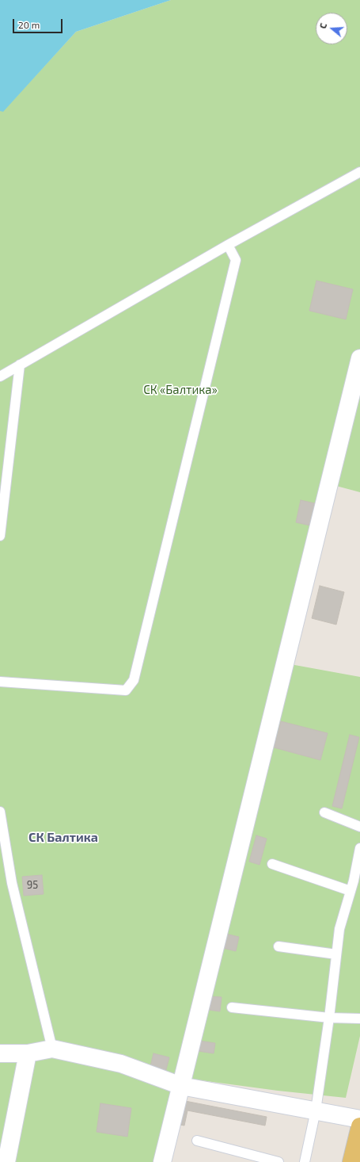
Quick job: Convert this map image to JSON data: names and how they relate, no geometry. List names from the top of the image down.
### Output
{
  "districts": ["СК Балтика"],
  "parks": ["СК «Балтика»"],
  "house_numbers": ["95"],
  "scale_bar": "20 m",
  "north": "left"
}
